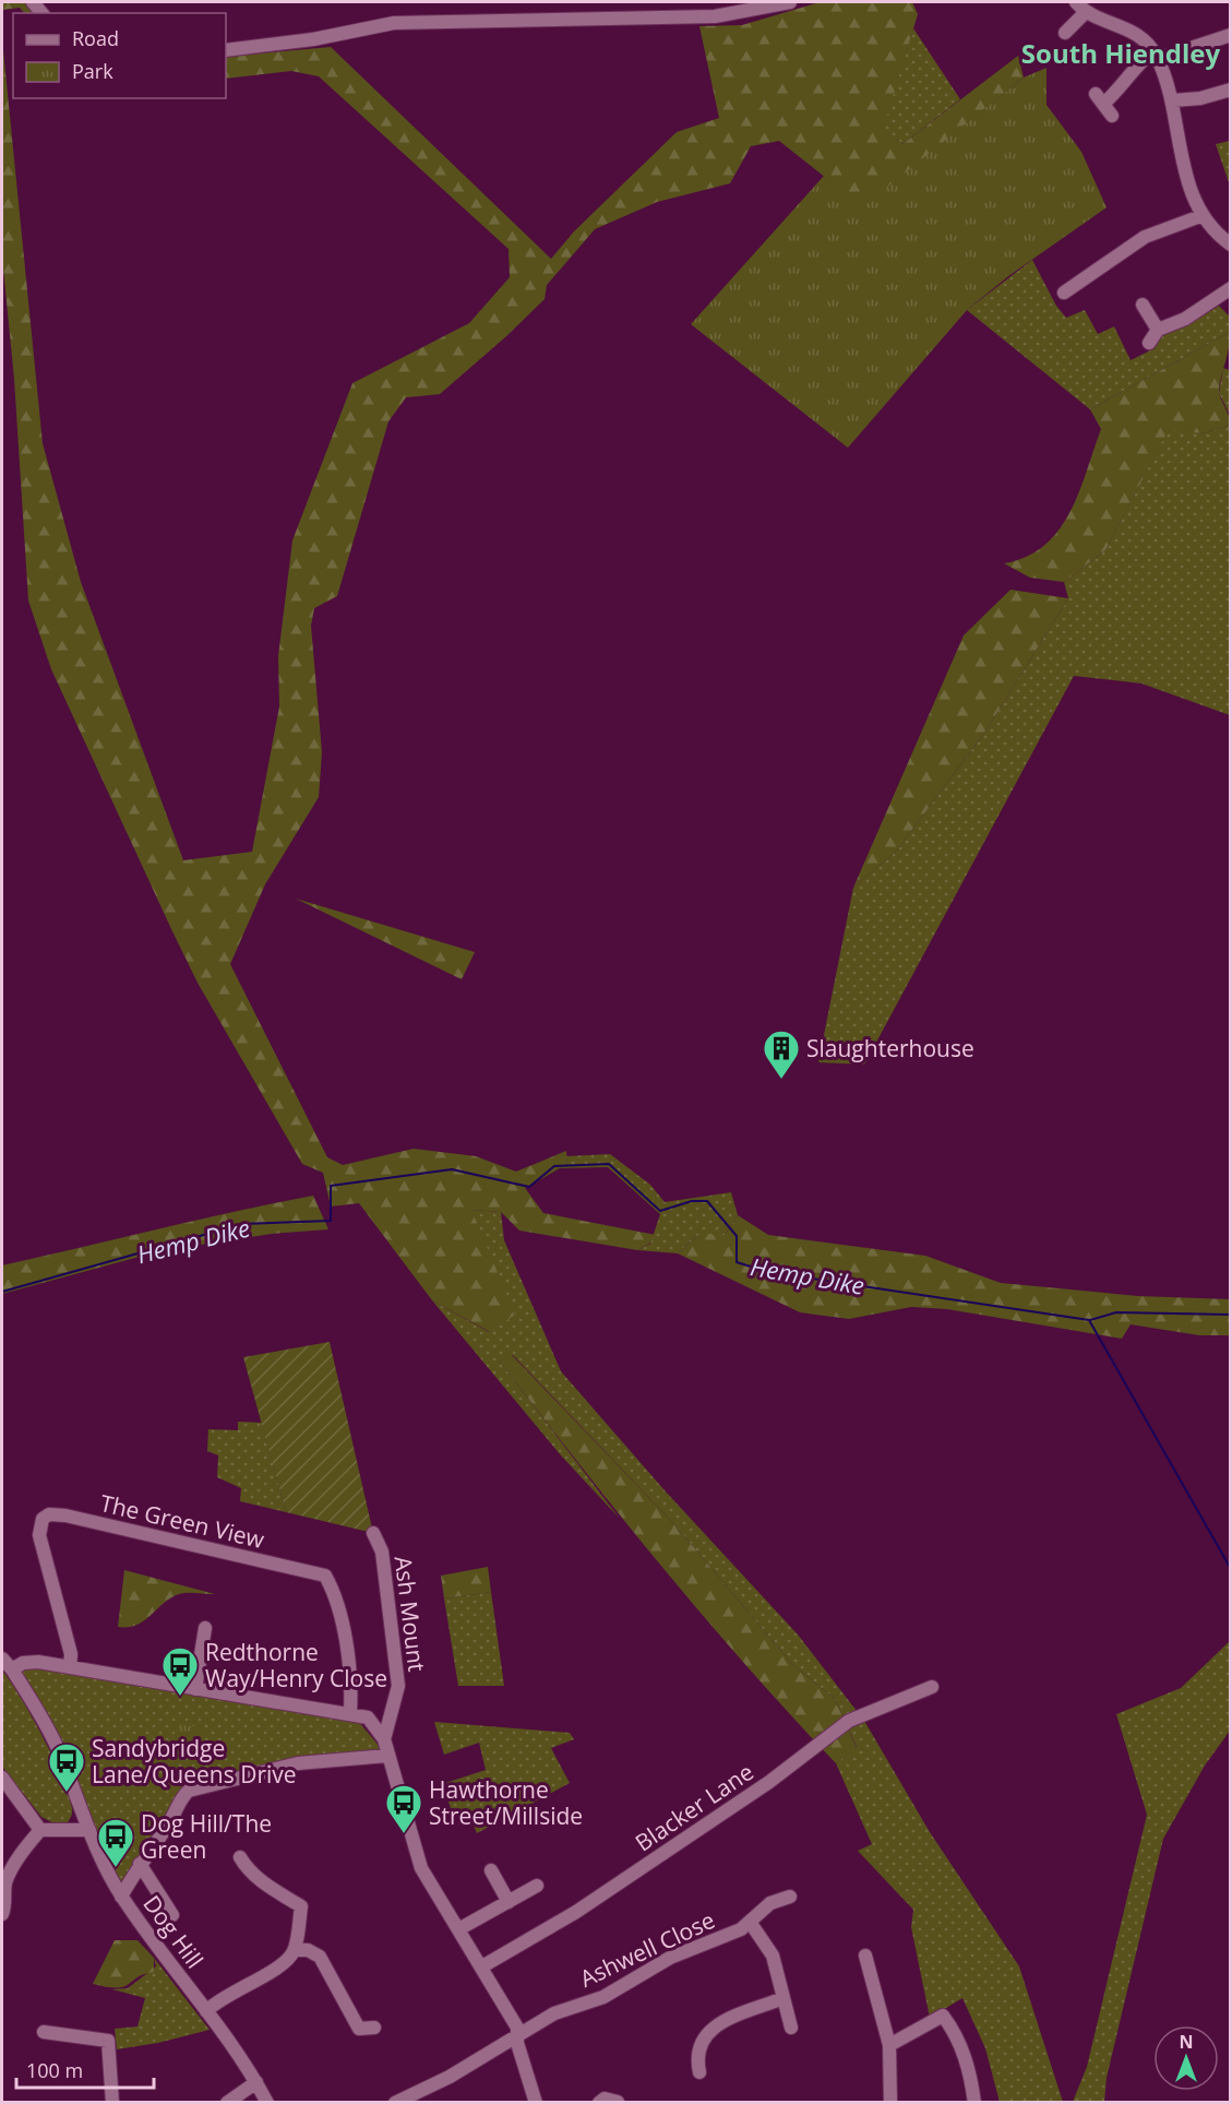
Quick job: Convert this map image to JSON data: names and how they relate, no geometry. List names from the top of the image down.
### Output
{
  "streets": {
    "street": [
      "The Green View",
      "Ash Mount",
      "Blacker Lane",
      "Dog Hill",
      "Ashwell Close"
    ]
  },
  "districts": ["South Hiendley"],
  "water": ["Hemp Dike"],
  "places": {
    "building": ["Slaughterhouse"],
    "bus stop": [
      "Redthorne Way/Henry Close",
      "Sandybridge Lane/Queens Drive",
      "Hawthorne Street/Millside",
      "Dog Hill/The Green"
    ]
  },
  "legend": ["Road", "Park"],
  "scale_bar": "100 m",
  "north": "top"
}
